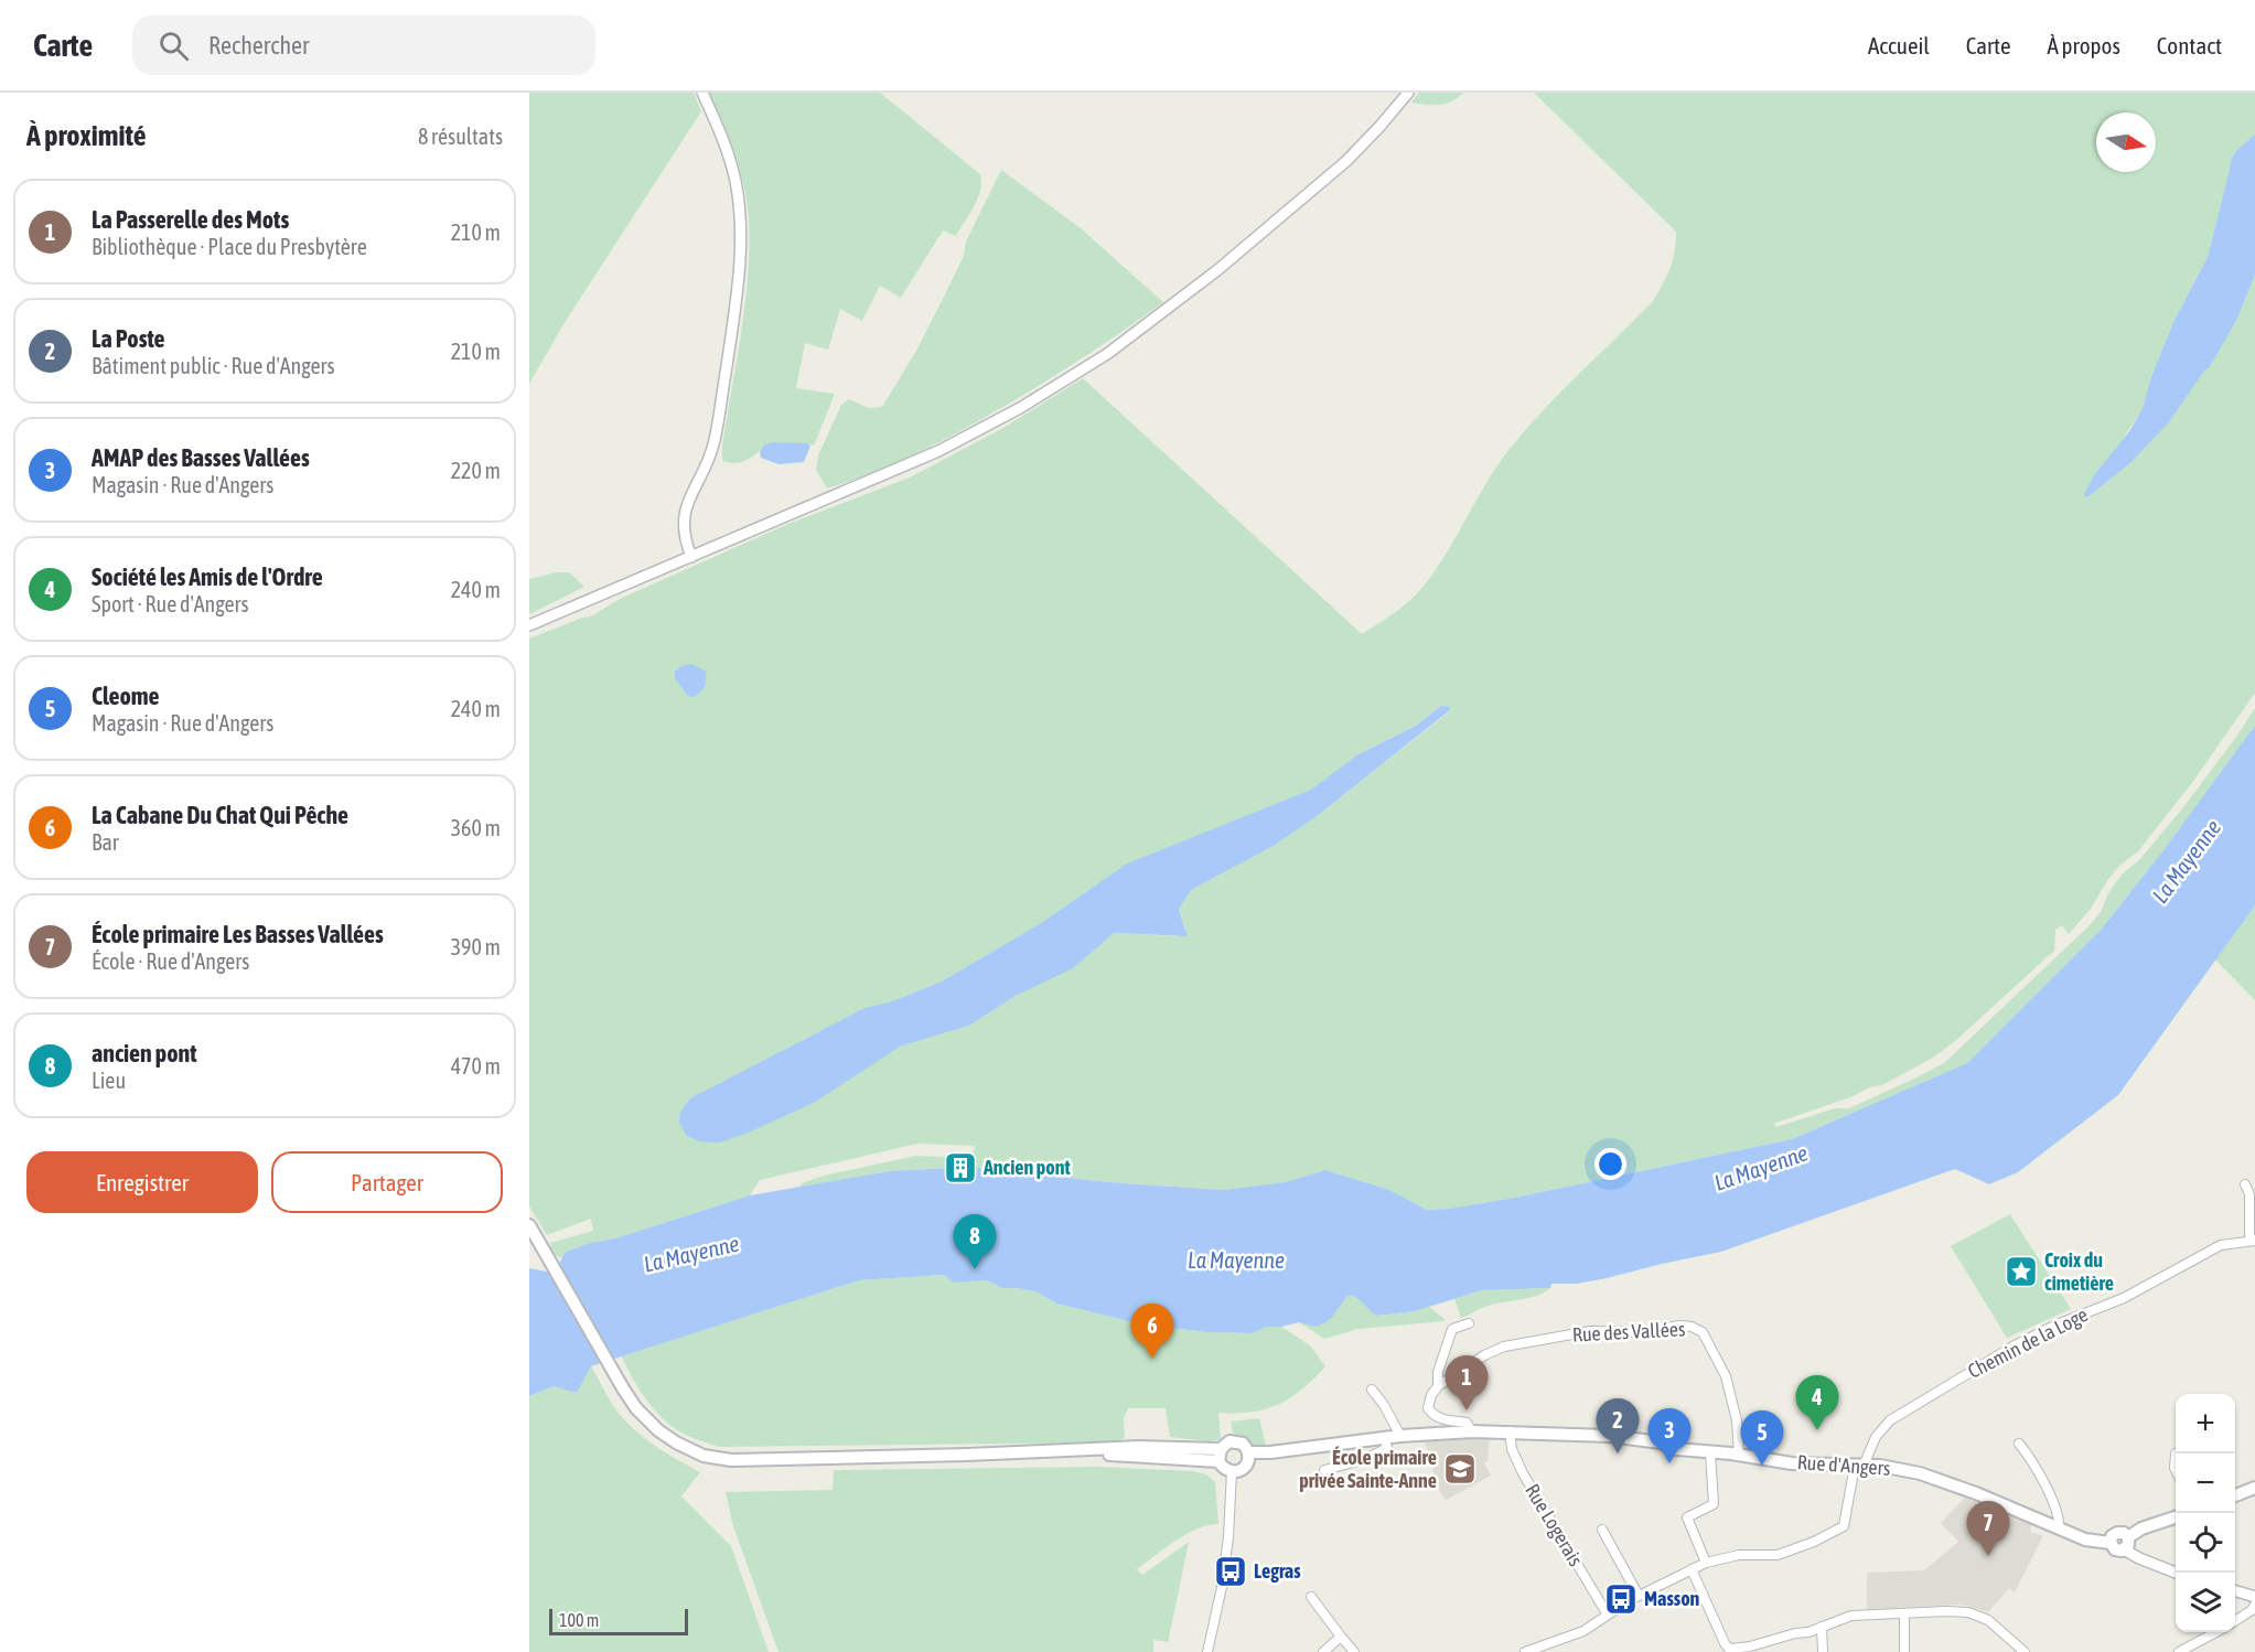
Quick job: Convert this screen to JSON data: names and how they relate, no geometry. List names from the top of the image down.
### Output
{
  "streets": {
    "main road": ["Rue d'Angers"],
    "street": ["Rue des Vallées", "Chemin de la Loge", "Rue Logerais"]
  },
  "crossings": [
    ["Rue des Vallées", "Rue d'Angers"],
    ["Chemin de la Loge", "Rue d'Angers"],
    ["Rue d'Angers", "Rue Logerais"]
  ],
  "water": ["La Mayenne"],
  "places": {
    "building": ["Ancien pont"],
    "place": ["Croix du cimetière"],
    "school or university": ["École primaire privée Sainte-Anne"],
    "bus stop": ["Legras", "Masson"]
  },
  "scale_bar": "100 m",
  "north": "right",
  "page": {
    "header": "Carte",
    "search": "Rechercher",
    "nav": [
      "Accueil",
      "Carte",
      "À propos",
      "Contact"
    ],
    "heading": ["À proximité", "8 résultats"],
    "list": [
      {
        "mark": "1",
        "name": "La Passerelle des Mots",
        "note": "Bibliothèque · Place du Presbytère",
        "value": "210 m"
      },
      {
        "mark": "2",
        "name": "La Poste",
        "note": "Bâtiment public · Rue d'Angers",
        "value": "210 m"
      },
      {
        "mark": "3",
        "name": "AMAP des Basses Vallées",
        "note": "Magasin · Rue d'Angers",
        "value": "220 m"
      },
      {
        "mark": "4",
        "name": "Société les Amis de l'Ordre",
        "note": "Sport · Rue d'Angers",
        "value": "240 m"
      },
      {
        "mark": "5",
        "name": "Cleome",
        "note": "Magasin · Rue d'Angers",
        "value": "240 m"
      },
      {
        "mark": "6",
        "name": "La Cabane Du Chat Qui Pêche",
        "note": "Bar",
        "value": "360 m"
      },
      {
        "mark": "7",
        "name": "École primaire Les Basses Vallées",
        "note": "École · Rue d'Angers",
        "value": "390 m"
      },
      {
        "mark": "8",
        "name": "ancien pont",
        "note": "Lieu",
        "value": "470 m"
      }
    ],
    "buttons": ["Enregistrer", "Partager"],
    "pins": [
      "8",
      "6",
      "1",
      "4",
      "2",
      "3",
      "5",
      "7"
    ],
    "map_buttons": ["+", "−"],
    "scale": "100 m"
  }
}
